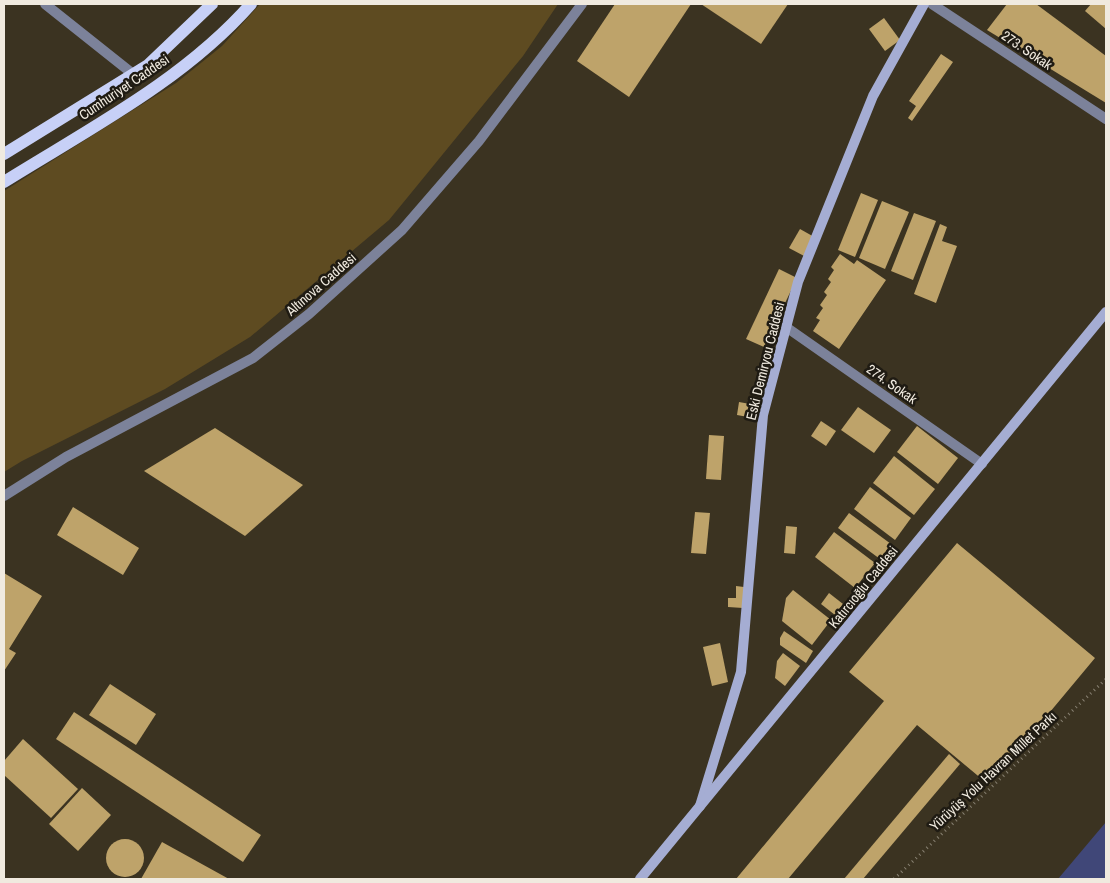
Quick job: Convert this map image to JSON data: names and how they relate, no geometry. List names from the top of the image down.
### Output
{
  "streets": {
    "main road": ["Cumhuriyet Caddesi", "Eski Demiryou Caddesi", "Katırcıoğlu Caddesi"],
    "street": ["273. Sokak", "Altınova Caddesi", "274. Sokak"],
    "path": ["Yürüyüş Yolu Havran Millet Parkı"]
  },
  "crossings": [
    ["Eski Demiryou Caddesi", "274. Sokak"],
    ["Eski Demiryou Caddesi", "Katırcıoğlu Caddesi"],
    ["274. Sokak", "Katırcıoğlu Caddesi"]
  ]
}
